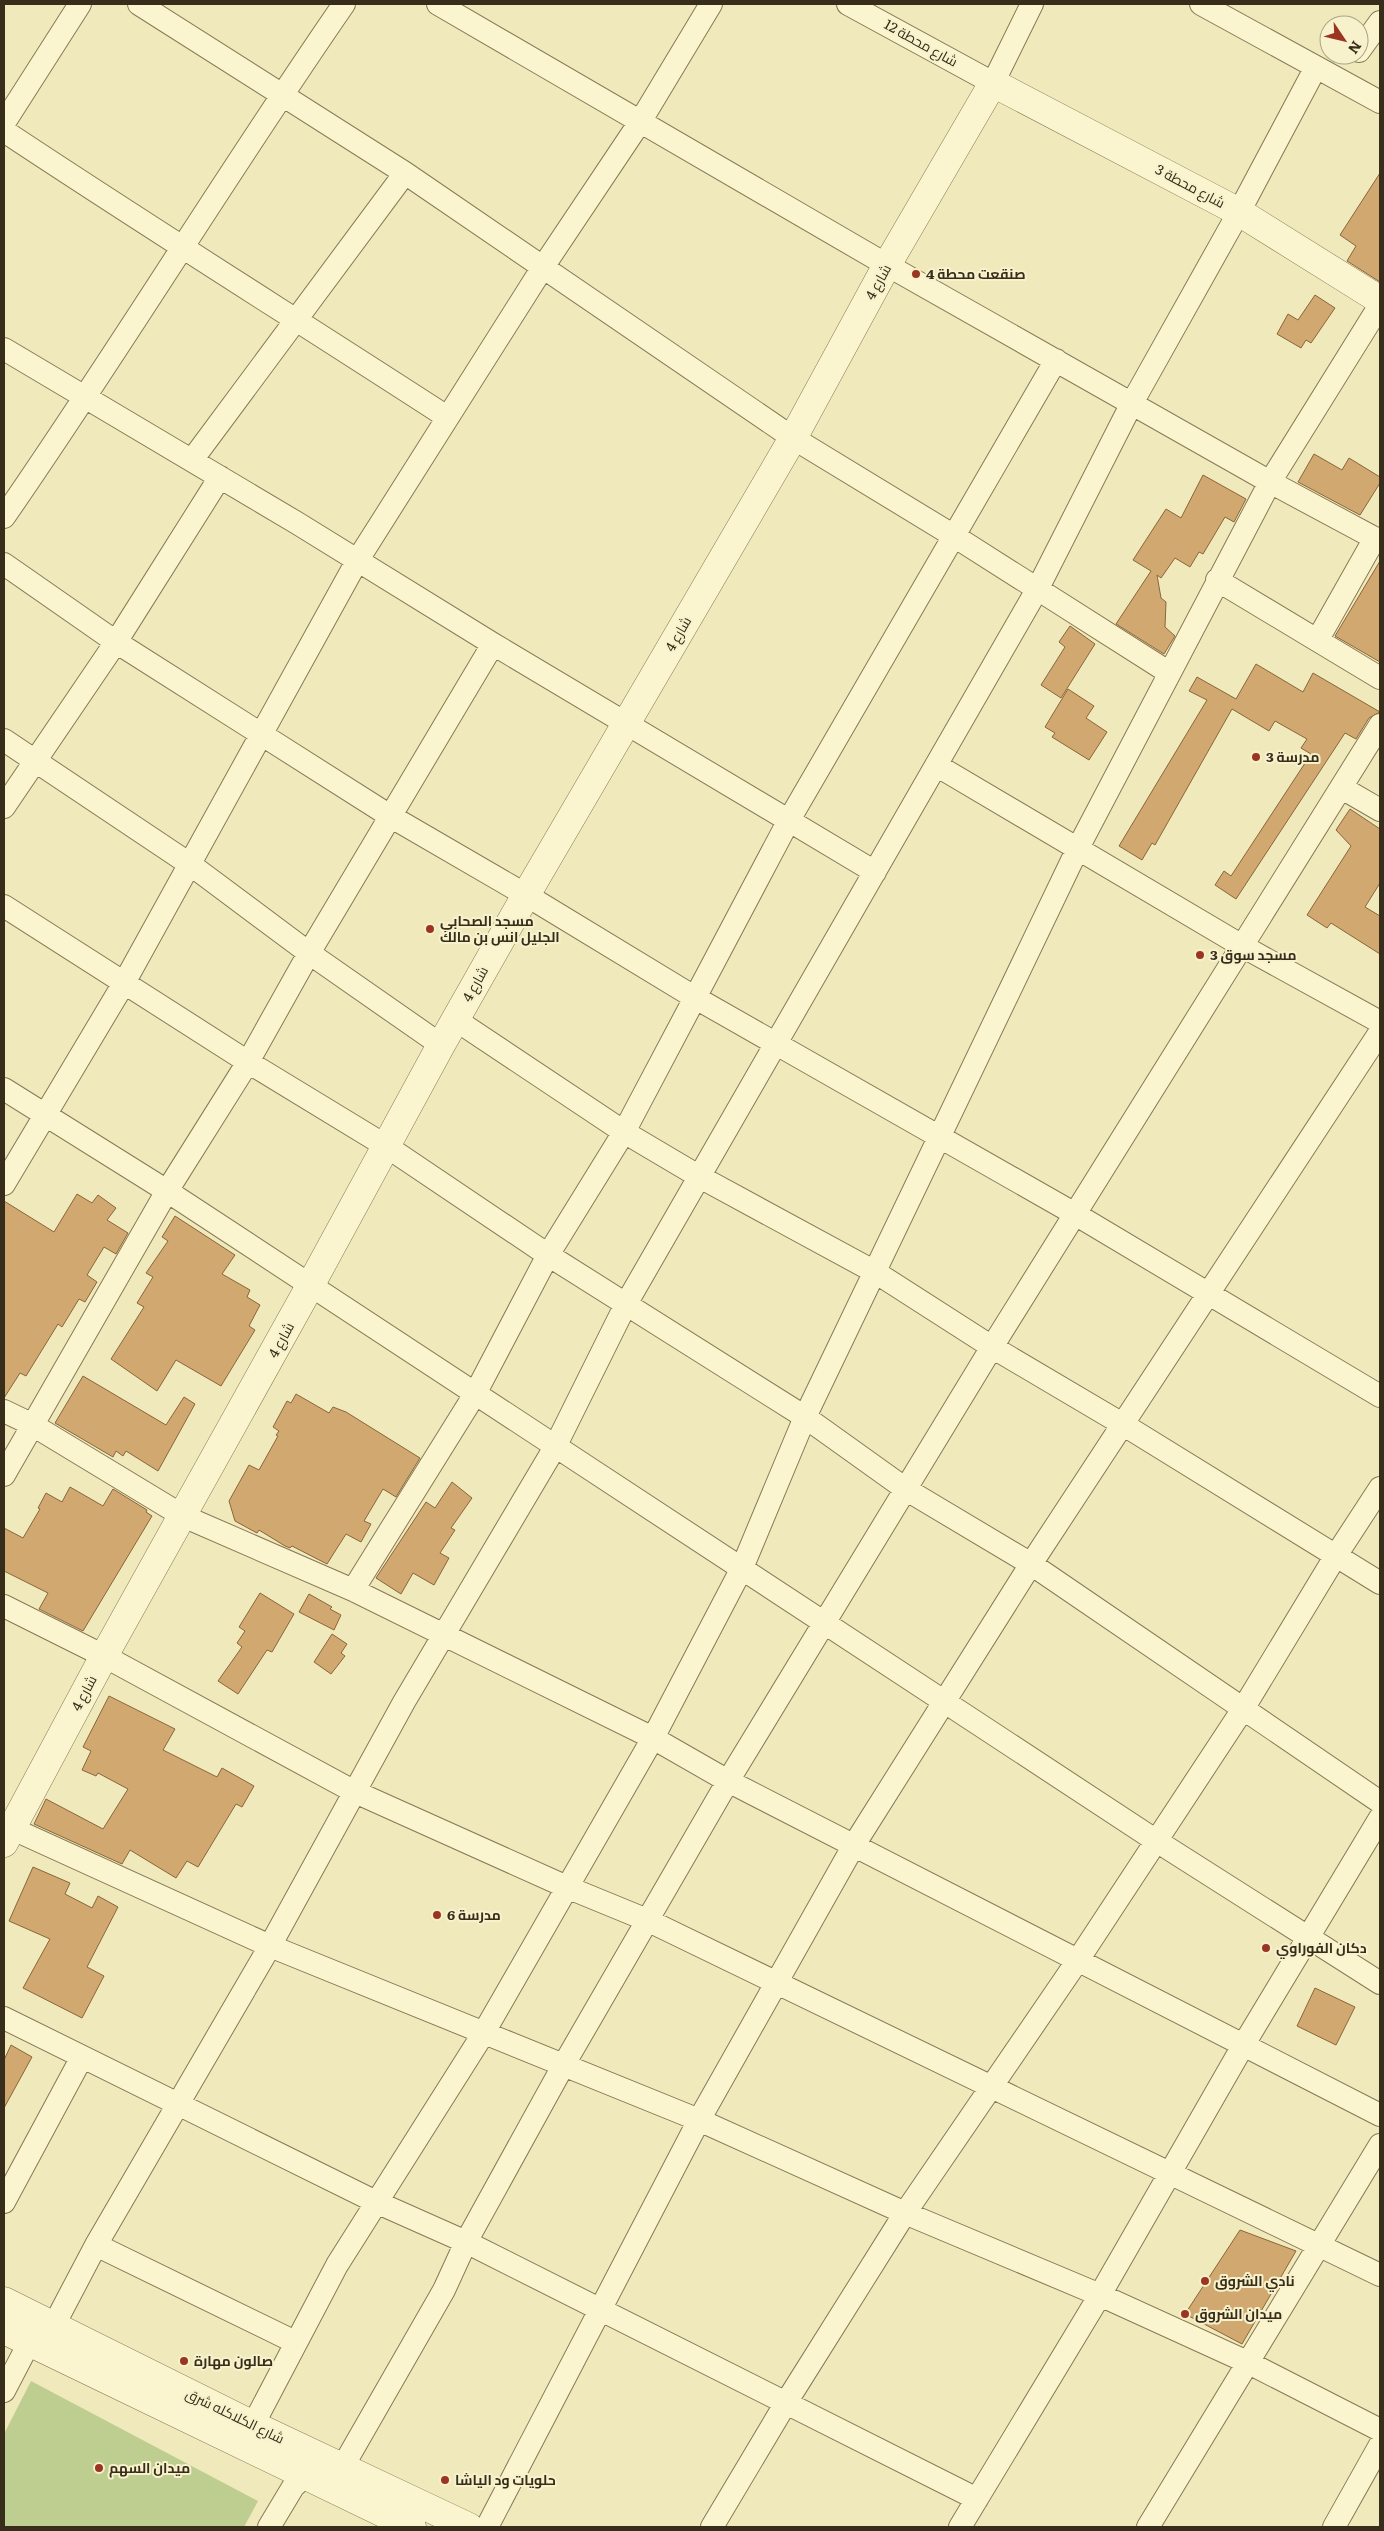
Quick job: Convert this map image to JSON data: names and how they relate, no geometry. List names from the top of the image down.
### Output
{
  "streets": {
    "street": [
      "شارع محطة 12",
      "شارع محطة 3",
      "شارع 4",
      "شارع الكلاكله شرق"
    ]
  },
  "crossings": [
    ["شارع محطة 12", "شارع محطة 3"],
    ["شارع محطة 12", "شارع 4"],
    ["شارع محطة 3", "شارع 4"]
  ],
  "places": [
    "صنقعت محطة 4",
    "مدرسة 3",
    "مسجد الصحابي الجليل انس بن مالك",
    "مسجد سوق 3",
    "مدرسة 6",
    "دكان الفوراوي",
    "نادي الشروق",
    "ميدان الشروق",
    "صالون مهارة",
    "ميدان السهم",
    "حلويات ود الياشا"
  ],
  "north": "bottom right"
}
